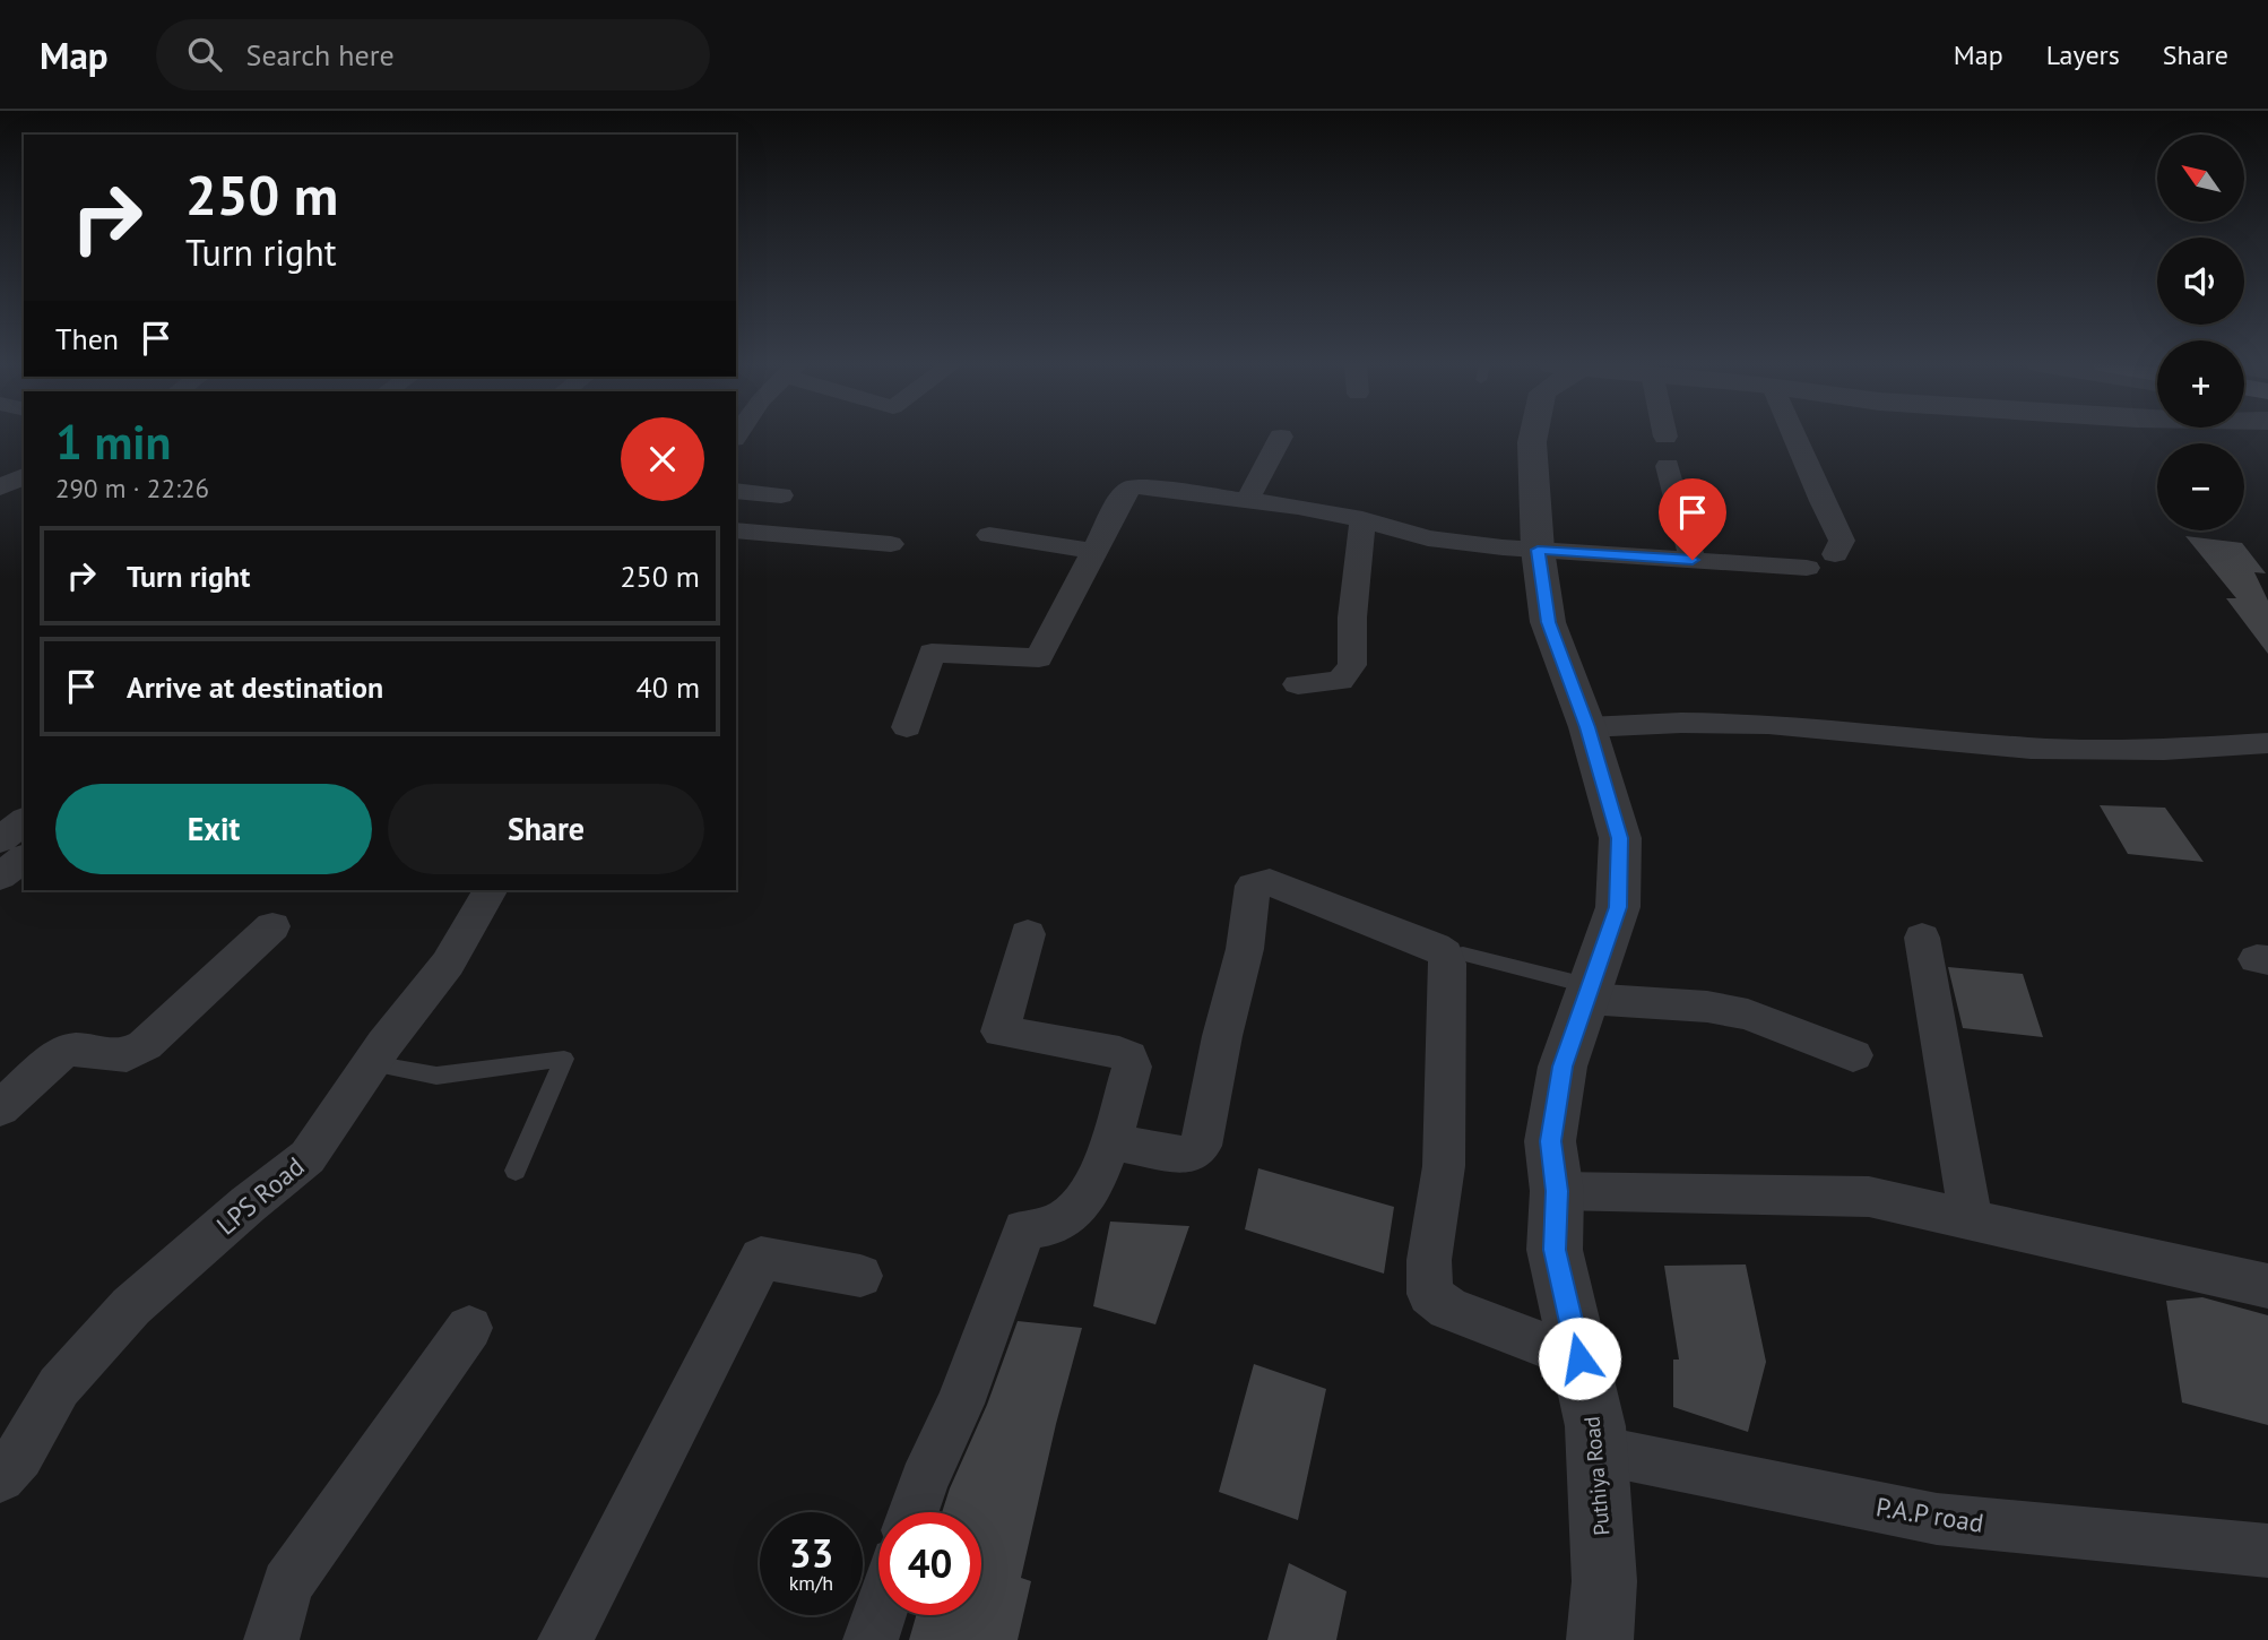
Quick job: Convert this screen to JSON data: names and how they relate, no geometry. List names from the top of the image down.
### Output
{
  "streets": {
    "street": ["LPS Road", "Puthiya Road", "P.A.P road"]
  },
  "crossings": [
    ["Puthiya Road", "P.A.P road"]
  ],
  "north": "top left",
  "page": {
    "header": "Map",
    "search": "Search here",
    "nav": ["Map", "Layers", "Share"],
    "map_buttons": ["+", "−"],
    "turn": ["250 m", "Turn right"],
    "then": "Then",
    "heading": ["1 min", "290 m · 22:26"],
    "list": [
      {
        "name": "Turn right",
        "value": "250 m"
      },
      {
        "name": "Arrive at destination",
        "value": "40 m"
      }
    ],
    "buttons": ["Exit", "Share"],
    "speed": "33 km/h",
    "limit": "40"
  }
}
